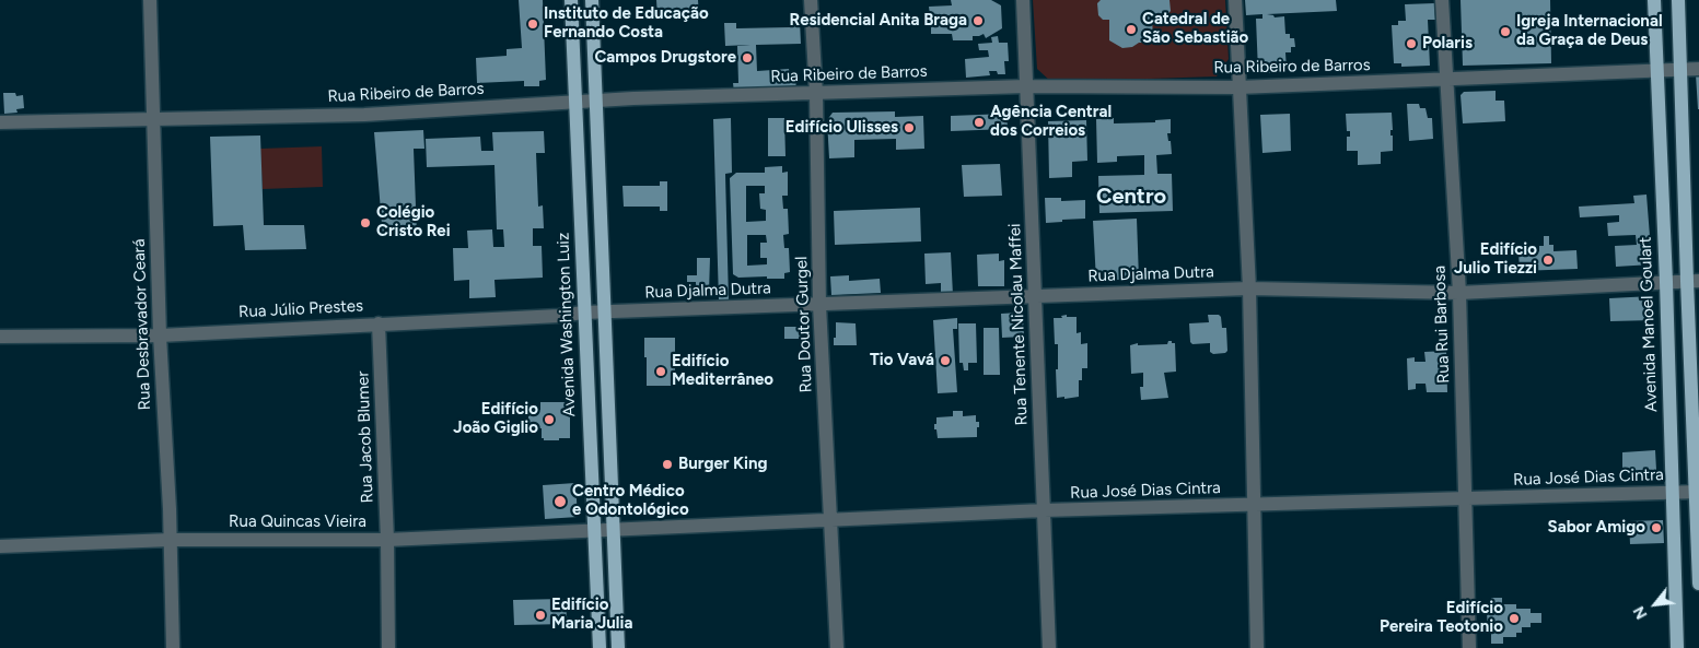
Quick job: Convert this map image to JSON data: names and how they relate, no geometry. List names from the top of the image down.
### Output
{
  "streets": {
    "main road": ["Avenida Washington Luiz", "Avenida Manoel Goulart"],
    "street": [
      "Rua Ribeiro de Barros",
      "Rua Djalma Dutra",
      "Rua Júlio Prestes",
      "Rua Desbravador Ceará",
      "Rua Doutor Gurgel",
      "Rua Tenente Nicolau Maffei",
      "Rua Rui Barbosa",
      "Rua Jacob Blumer",
      "Rua José Dias Cintra",
      "Rua Quincas Vieira"
    ]
  },
  "crossings": [
    ["Rua Ribeiro de Barros", "Rua Desbravador Ceará"],
    ["Rua Ribeiro de Barros", "Avenida Washington Luiz"],
    ["Rua Ribeiro de Barros", "Rua Doutor Gurgel"],
    ["Rua Ribeiro de Barros", "Rua Tenente Nicolau Maffei"],
    ["Rua Ribeiro de Barros", "Rua Rui Barbosa"],
    ["Rua Ribeiro de Barros", "Avenida Manoel Goulart"],
    ["Rua Djalma Dutra", "Rua Júlio Prestes"],
    ["Rua Djalma Dutra", "Rua Doutor Gurgel"],
    ["Rua Djalma Dutra", "Rua Tenente Nicolau Maffei"],
    ["Rua Djalma Dutra", "Rua Rui Barbosa"],
    ["Rua Djalma Dutra", "Avenida Manoel Goulart"],
    ["Rua Júlio Prestes", "Rua Desbravador Ceará"],
    ["Rua Júlio Prestes", "Avenida Washington Luiz"],
    ["Rua Júlio Prestes", "Rua Jacob Blumer"],
    ["Rua Desbravador Ceará", "Rua Quincas Vieira"],
    ["Avenida Washington Luiz", "Rua José Dias Cintra"],
    ["Avenida Washington Luiz", "Rua Quincas Vieira"],
    ["Rua Doutor Gurgel", "Rua José Dias Cintra"],
    ["Rua Tenente Nicolau Maffei", "Rua José Dias Cintra"],
    ["Rua Rui Barbosa", "Rua José Dias Cintra"],
    ["Avenida Manoel Goulart", "Rua José Dias Cintra"],
    ["Rua Jacob Blumer", "Rua Quincas Vieira"],
    ["Rua José Dias Cintra", "Rua Quincas Vieira"]
  ],
  "districts": ["Centro"],
  "places": [
    "Residencial Anita Braga",
    "Instituto de Educação Fernando Costa",
    "Catedral de São Sebastião",
    "Igreja Internacional da Graça de Deus",
    "Polaris",
    "Campos Drugstore",
    "Agência Central dos Correios",
    "Edifício Ulisses",
    "Colégio Cristo Rei",
    "Edifício Julio Tiezzi",
    "Tio Vavá",
    "Edifício Mediterrâneo",
    "Edifício João Giglio",
    "Burger King",
    "Centro Médico e Odontológico",
    "Sabor Amigo",
    "Edifício Maria Julia",
    "Edifício Pereira Teotonio"
  ],
  "north": "bottom left"
}
